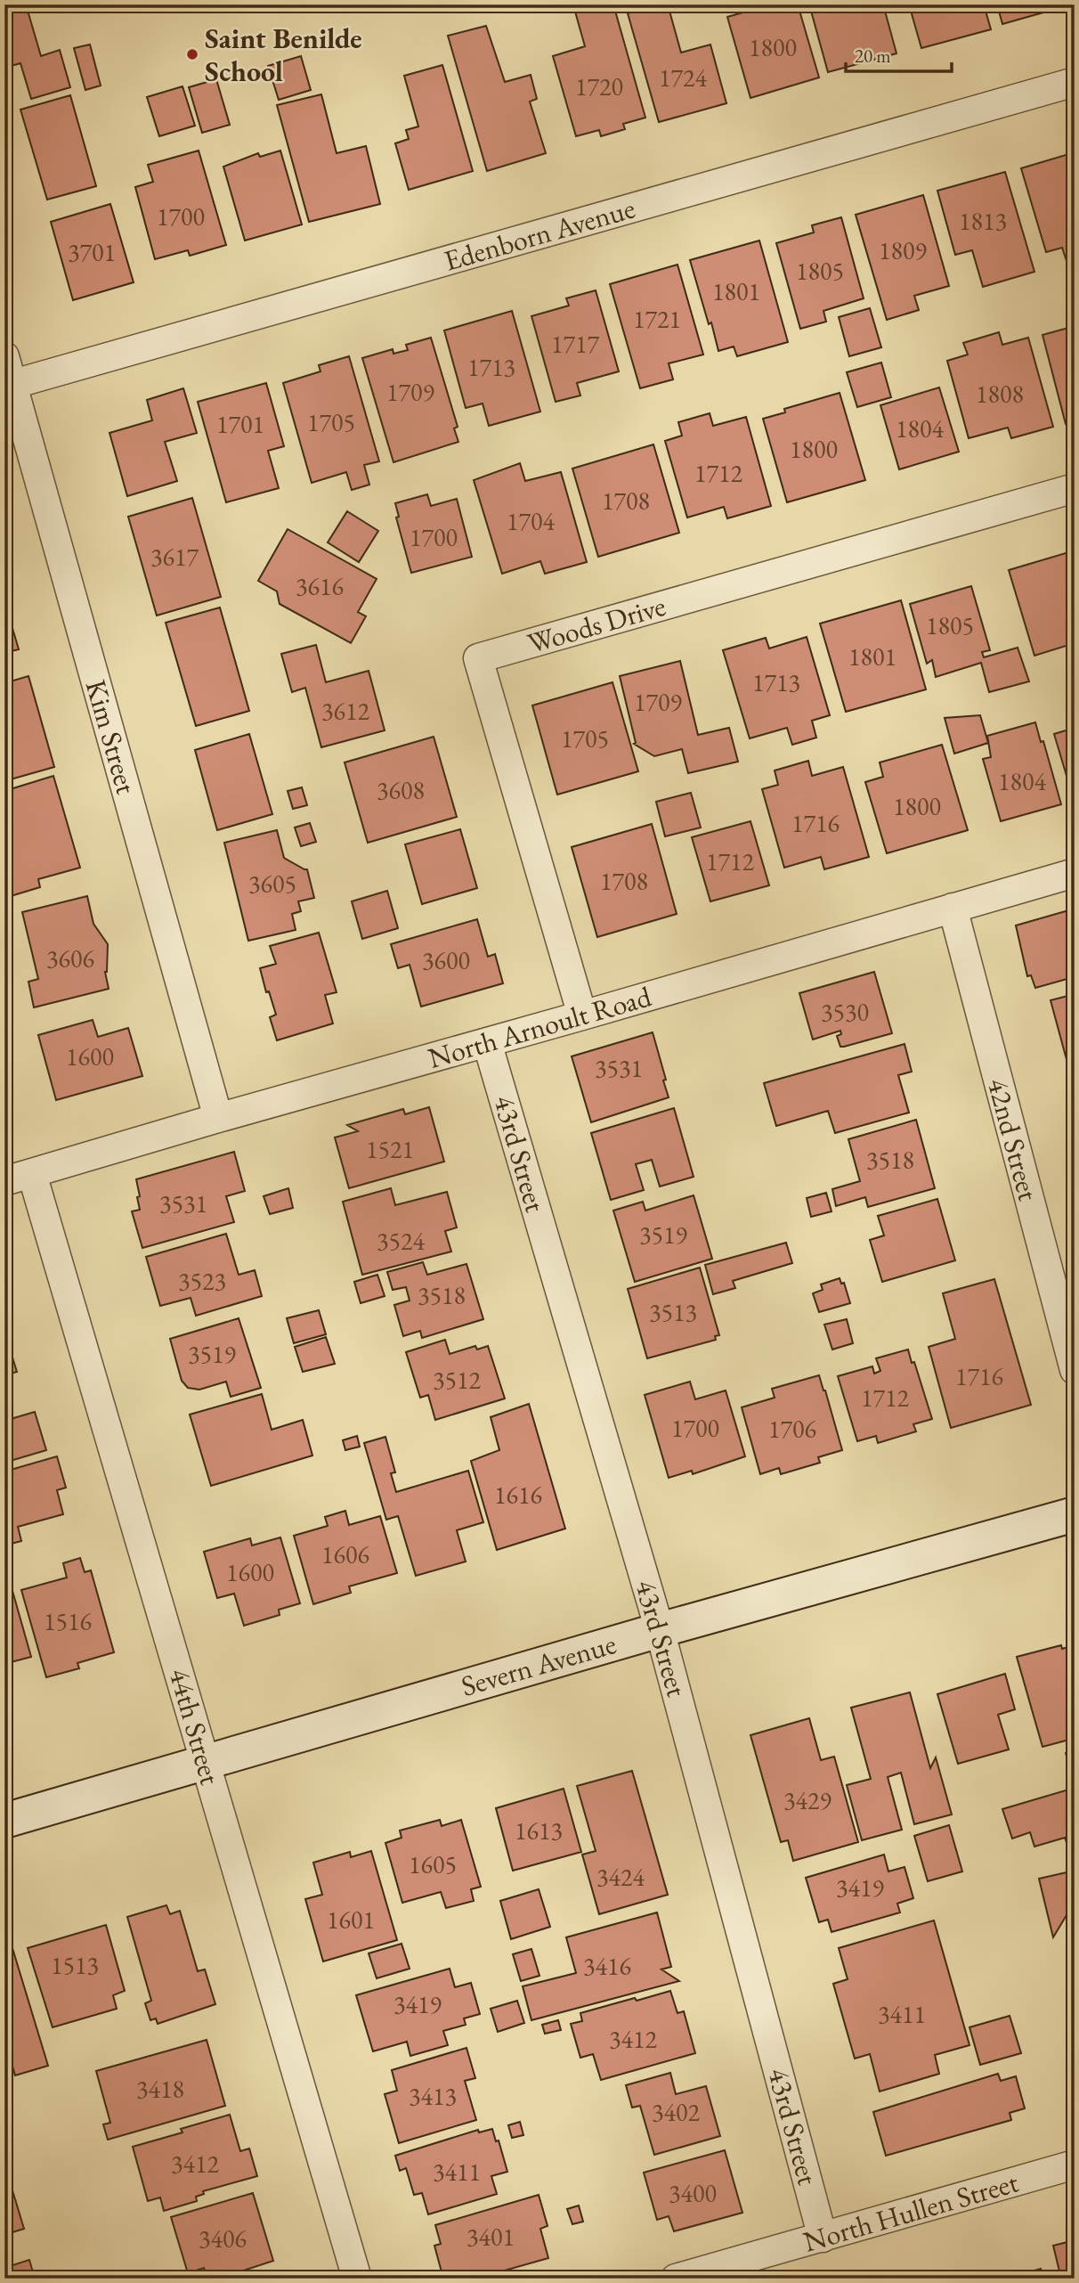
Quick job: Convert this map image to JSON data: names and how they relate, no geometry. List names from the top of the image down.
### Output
{
  "streets": {
    "street": [
      "Edenborn Avenue",
      "Woods Drive",
      "Kim Street",
      "North Arnoult Road",
      "42nd Street",
      "43rd Street",
      "Severn Avenue",
      "44th Street",
      "North Hullen Street"
    ]
  },
  "crossings": [
    ["Edenborn Avenue", "Kim Street"],
    ["Woods Drive", "North Arnoult Road"],
    ["Kim Street", "North Arnoult Road"],
    ["North Arnoult Road", "42nd Street"],
    ["North Arnoult Road", "43rd Street"],
    ["North Arnoult Road", "44th Street"],
    ["43rd Street", "Severn Avenue"],
    ["43rd Street", "North Hullen Street"],
    ["Severn Avenue", "44th Street"]
  ],
  "places": ["Saint Benilde School"],
  "house_numbers": [
    "1800",
    "1724",
    "1720",
    "1700",
    "1813",
    "1809",
    "3701",
    "1805",
    "1801",
    "1721",
    "1717",
    "1713",
    "1709",
    "1808",
    "1705",
    "1701",
    "1804",
    "1800",
    "1712",
    "1708",
    "1704",
    "1700",
    "3617",
    "3616",
    "1805",
    "1801",
    "1713",
    "1709",
    "3612",
    "1705",
    "1804",
    "3608",
    "1800",
    "1716",
    "1712",
    "1708",
    "3605",
    "3606",
    "3600",
    "3530",
    "1600",
    "3531",
    "1521",
    "3518",
    "3531",
    "3519",
    "3524",
    "3523",
    "3518",
    "3513",
    "3519",
    "1716",
    "3512",
    "1712",
    "1700",
    "1706",
    "1616",
    "1606",
    "1600",
    "1516",
    "3429",
    "1613",
    "1605",
    "3424",
    "3419",
    "1601",
    "1513",
    "3416",
    "3419",
    "3411",
    "3412",
    "3418",
    "3413",
    "3402",
    "3412",
    "3411",
    "3400",
    "3401",
    "3406"
  ],
  "scale_bar": "20 m"
}
